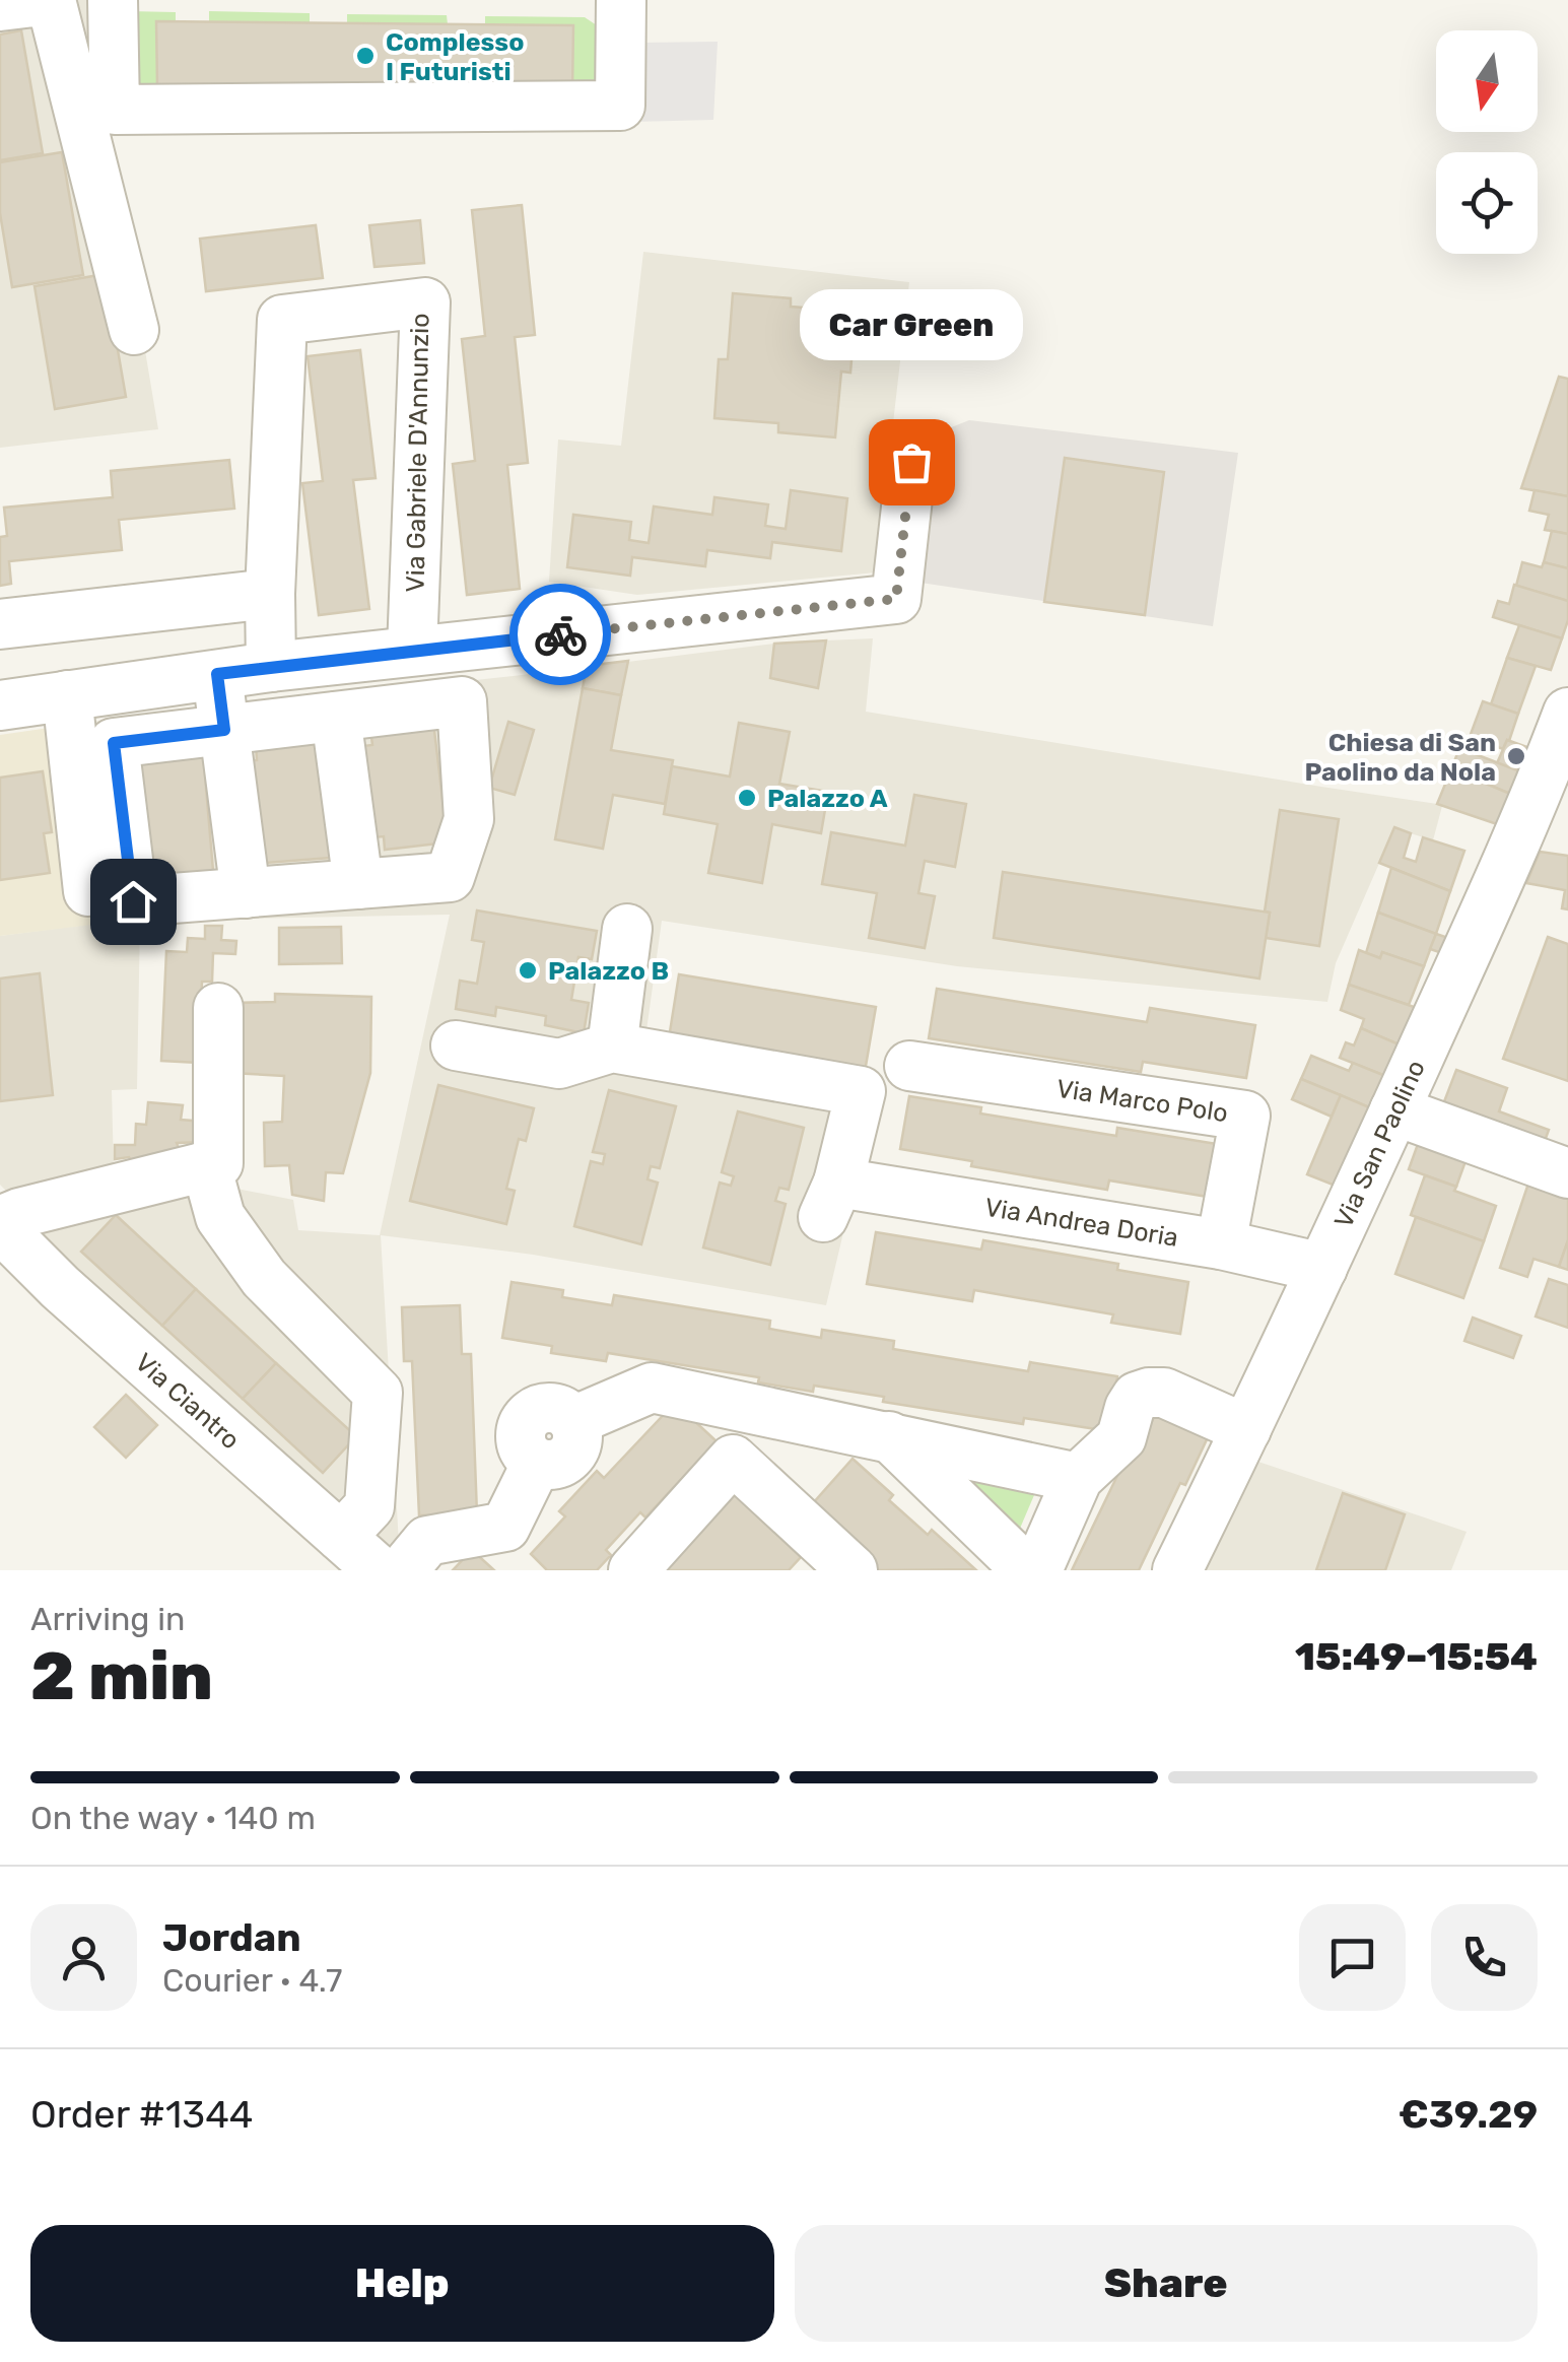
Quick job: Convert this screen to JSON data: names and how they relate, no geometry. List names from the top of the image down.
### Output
{
  "streets": {
    "street": [
      "Via Gabriele D'Annunzio",
      "Via Marco Polo",
      "Via San Paolino",
      "Via Andrea Doria",
      "Via Ciantro"
    ]
  },
  "crossings": [
    ["Via Marco Polo", "Via Andrea Doria"],
    ["Via San Paolino", "Via Andrea Doria"]
  ],
  "places": [
    "Complesso I Futuristi",
    "Car Green",
    "Chiesa di San Paolino da Nola",
    "Palazzo A",
    "Palazzo B"
  ],
  "north": "bottom",
  "page": {
    "bubble": "Car Green",
    "heading": ["2 min", "Arriving in", "15:49–15:54"],
    "panel": [
      "Jordan",
      "Courier · 4.7",
      "Order #1344",
      "€39.29"
    ],
    "bar": "On the way · 140 m",
    "buttons": ["Help", "Share"]
  }
}
